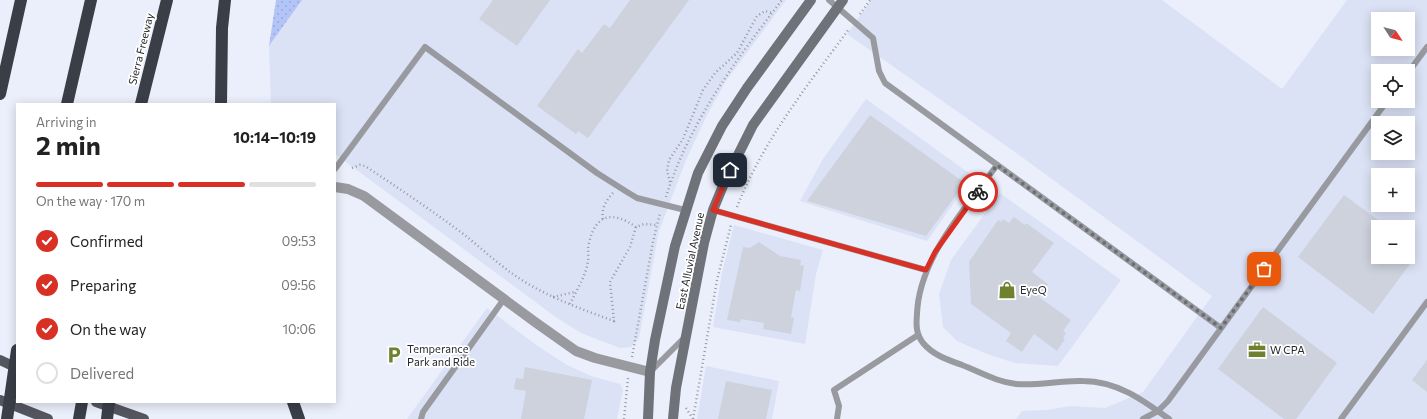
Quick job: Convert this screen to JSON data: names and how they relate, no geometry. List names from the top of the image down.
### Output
{
  "streets": {
    "highway": ["Sierra Freeway"],
    "street": ["East Alluvial Avenue"]
  },
  "places": {
    "shop": ["EyeQ"],
    "office": ["W CPA"],
    "parking": ["Temperance Park and Ride"]
  },
  "north": "bottom right",
  "page": {
    "map_buttons": ["+", "−"],
    "heading": ["2 min", "Arriving in", "10:14–10:19"],
    "bar": "On the way · 170 m",
    "list": [
      ["Confirmed", "09:53"],
      ["Preparing", "09:56"],
      ["On the way", "10:06"],
      "Delivered"
    ]
  }
}
